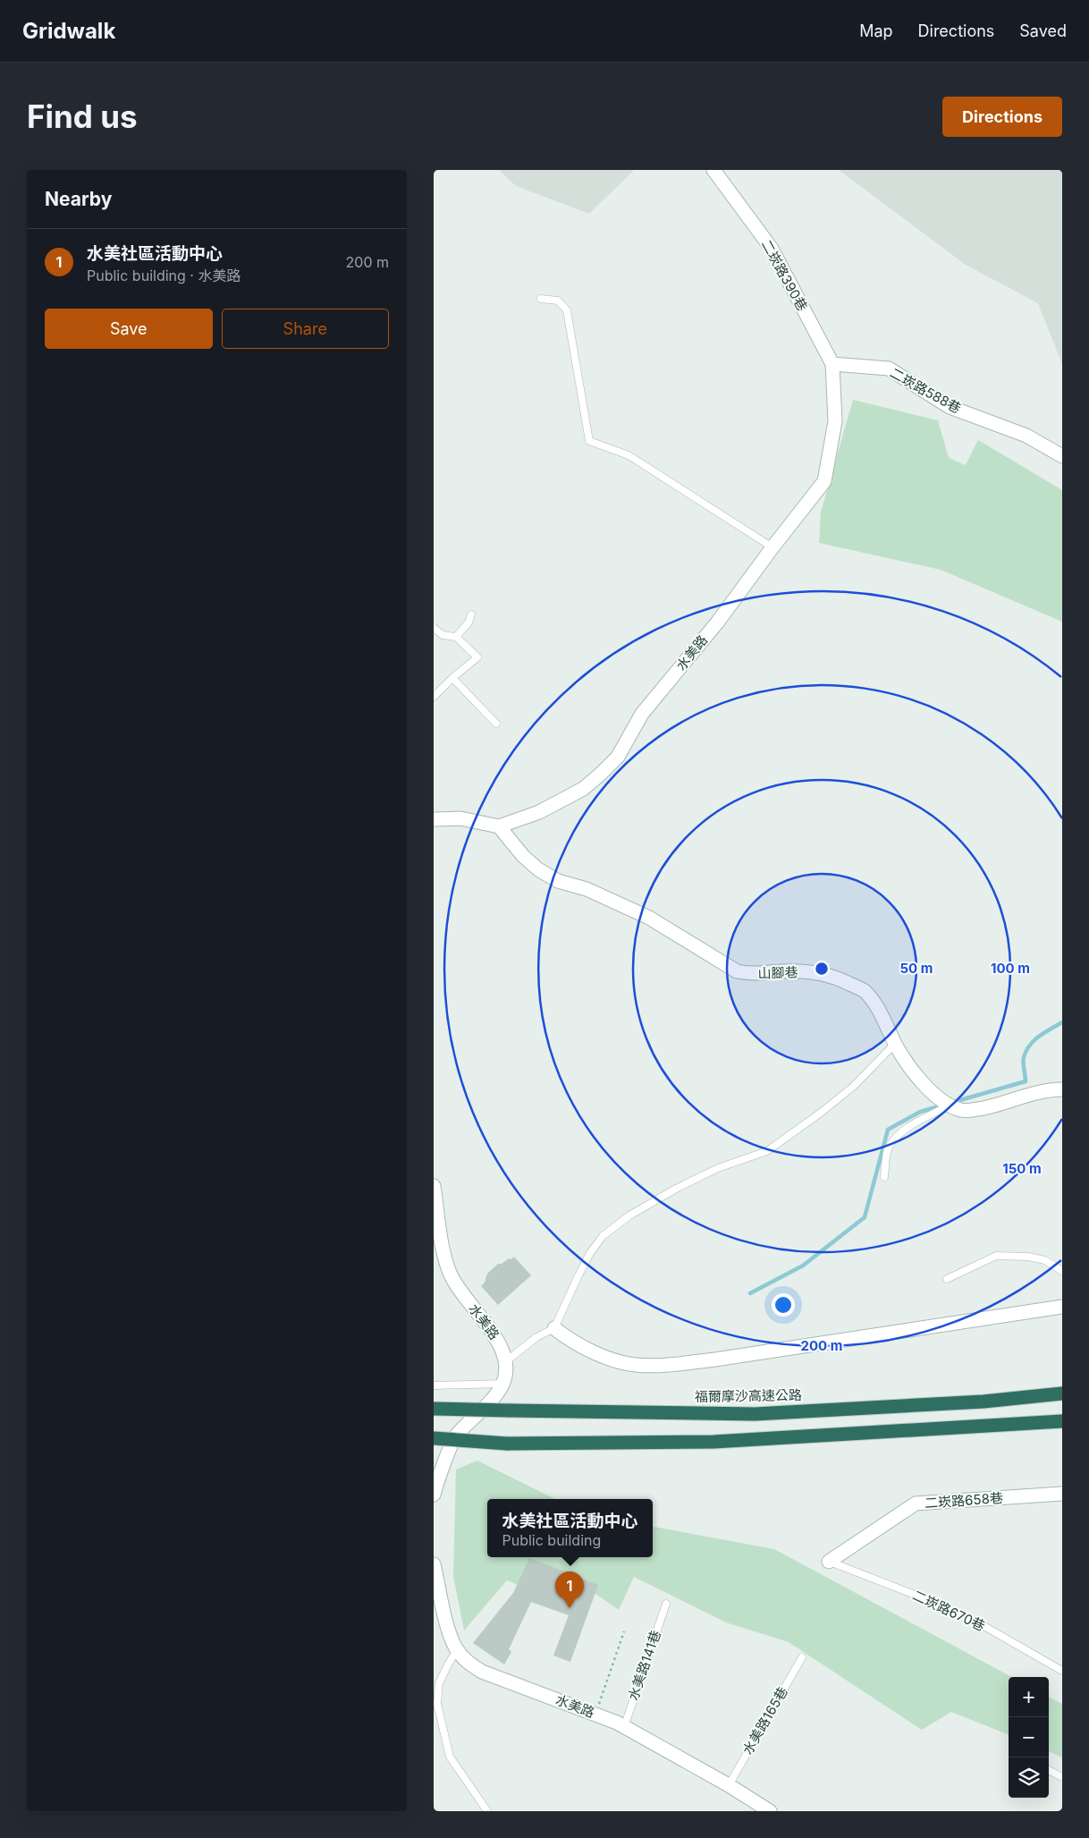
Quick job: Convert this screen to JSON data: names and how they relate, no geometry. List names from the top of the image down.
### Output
{
  "streets": {
    "highway": ["福爾摩沙高速公路"],
    "street": [
      "二崁路390巷",
      "二崁路588巷",
      "水美路",
      "山腳巷",
      "二崁路658巷"
    ],
    "lane": ["二崁路670巷", "水美路141巷", "水美路165巷"]
  },
  "crossings": [
    ["二崁路390巷", "二崁路588巷"],
    ["二崁路390巷", "水美路"],
    ["二崁路588巷", "水美路"],
    ["水美路", "山腳巷"],
    ["水美路", "水美路141巷"],
    ["水美路", "水美路165巷"],
    ["二崁路658巷", "二崁路670巷"]
  ],
  "page": {
    "header": "Gridwalk",
    "nav": ["Map", "Directions", "Saved"],
    "buttons": [
      "Directions",
      ["Save", "Share"]
    ],
    "title": "Find us",
    "heading": "Nearby",
    "list": [
      {
        "mark": "1",
        "name": "水美社區活動中心",
        "note": "Public building · 水美路",
        "value": "200 m"
      }
    ],
    "popup": ["水美社區活動中心", "Public building"],
    "pins": "1",
    "map_buttons": ["+", "−"]
  },
  "rings": [
    "50 m",
    "100 m",
    "150 m",
    "200 m"
  ]
}
